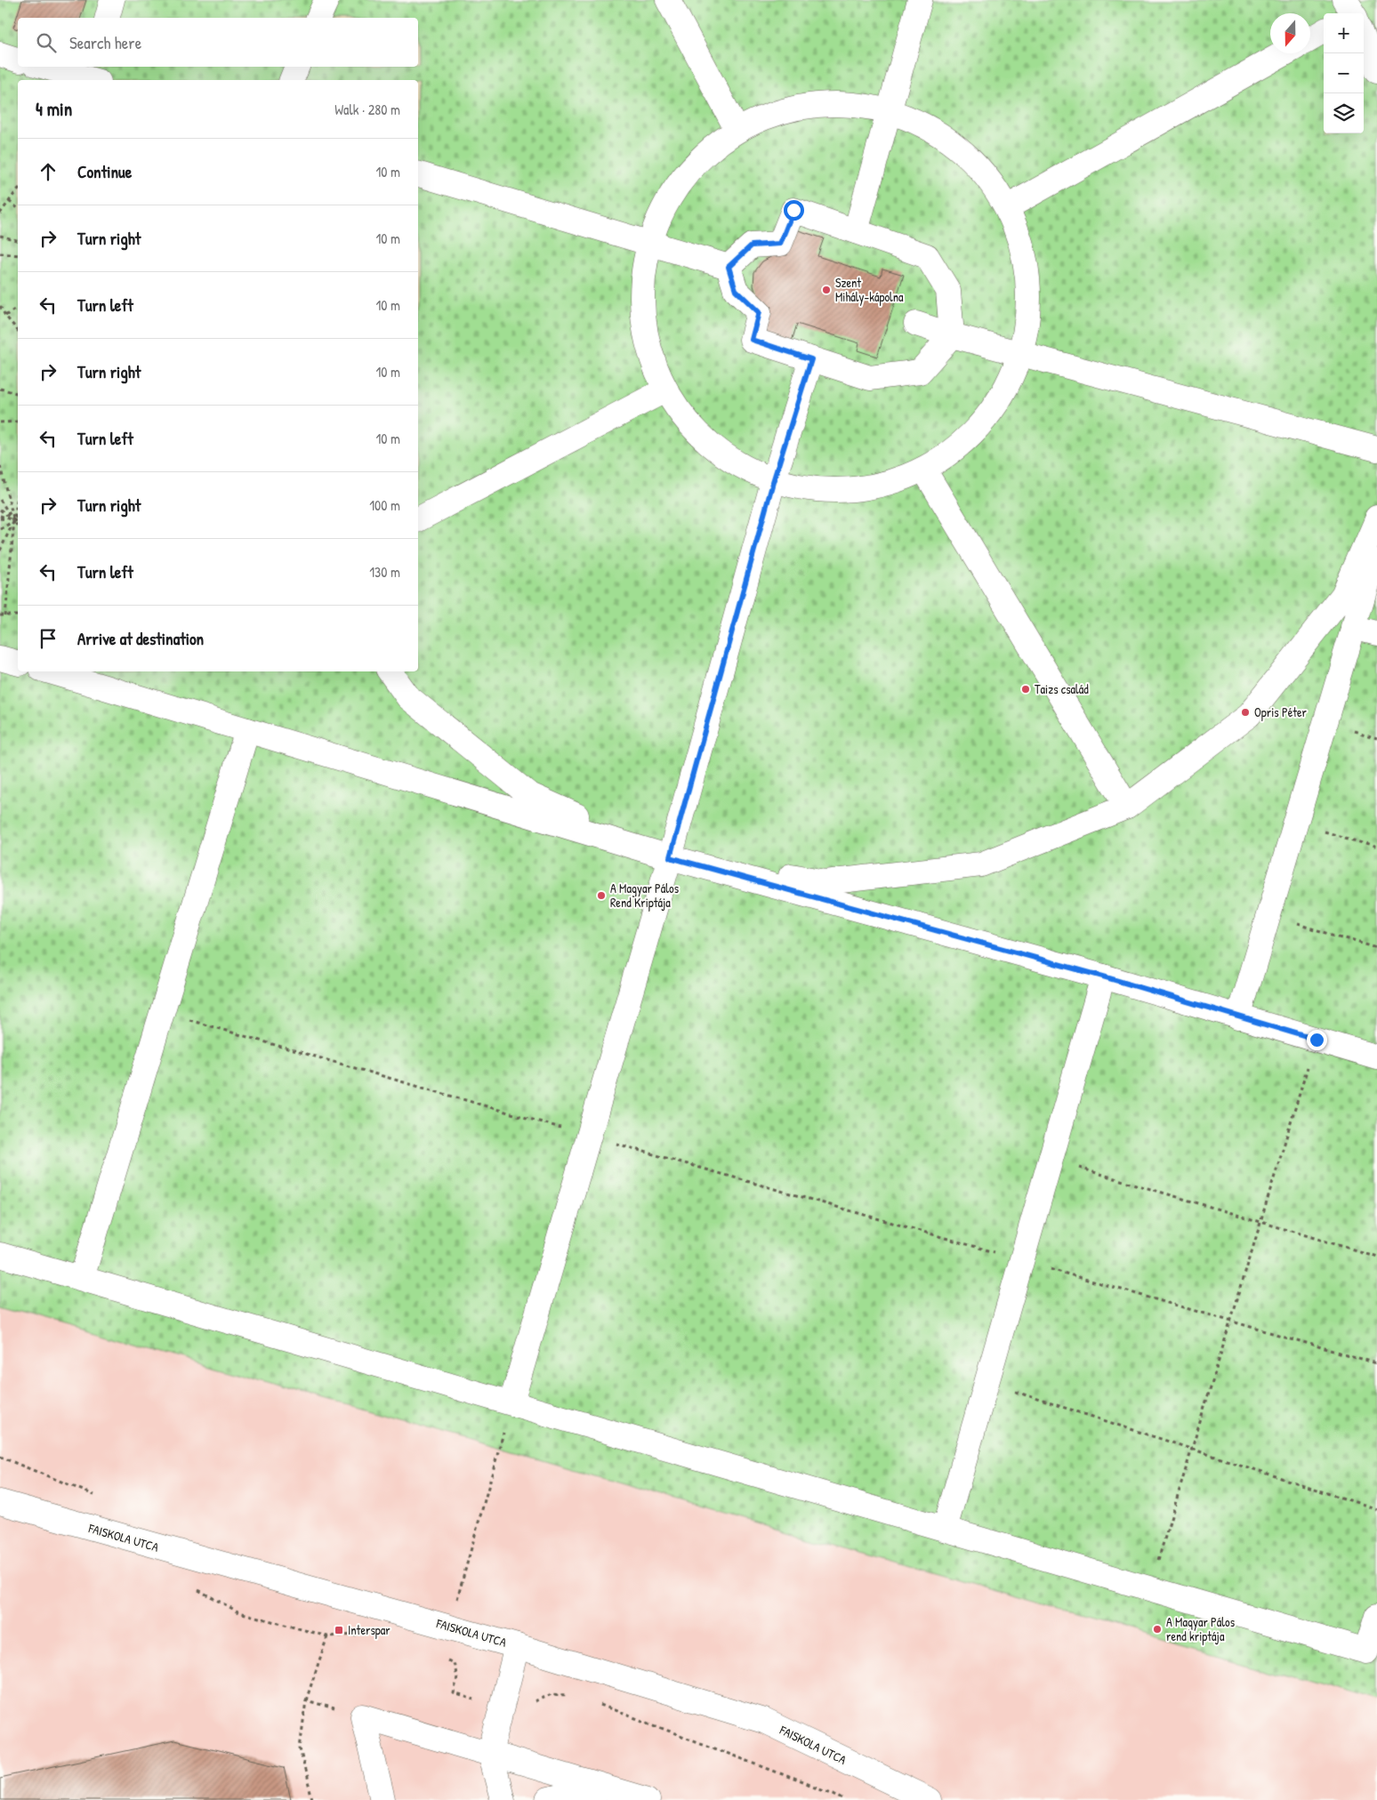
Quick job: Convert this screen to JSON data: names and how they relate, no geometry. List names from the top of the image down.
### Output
{
  "streets": {
    "street": ["FAISKOLA UTCA"]
  },
  "places": {
    "other": [
      "Szent Mihály-kápolna",
      "Taizs család",
      "Opris Péter",
      "A Magyar Pálos Rend Kriptája",
      "A Magyar Pálos rend kriptája"
    ],
    "transit": ["Interspar"]
  },
  "north": "bottom",
  "page": {
    "map_buttons": ["+", "−"],
    "search": "Search here",
    "heading": ["4 min", "Walk · 280 m"],
    "list": [
      ["Continue", "10 m"],
      ["Turn right", "10 m"],
      ["Turn left", "10 m"],
      ["Turn right", "10 m"],
      ["Turn left", "10 m"],
      ["Turn right", "100 m"],
      ["Turn left", "130 m"],
      "Arrive at destination"
    ]
  }
}
